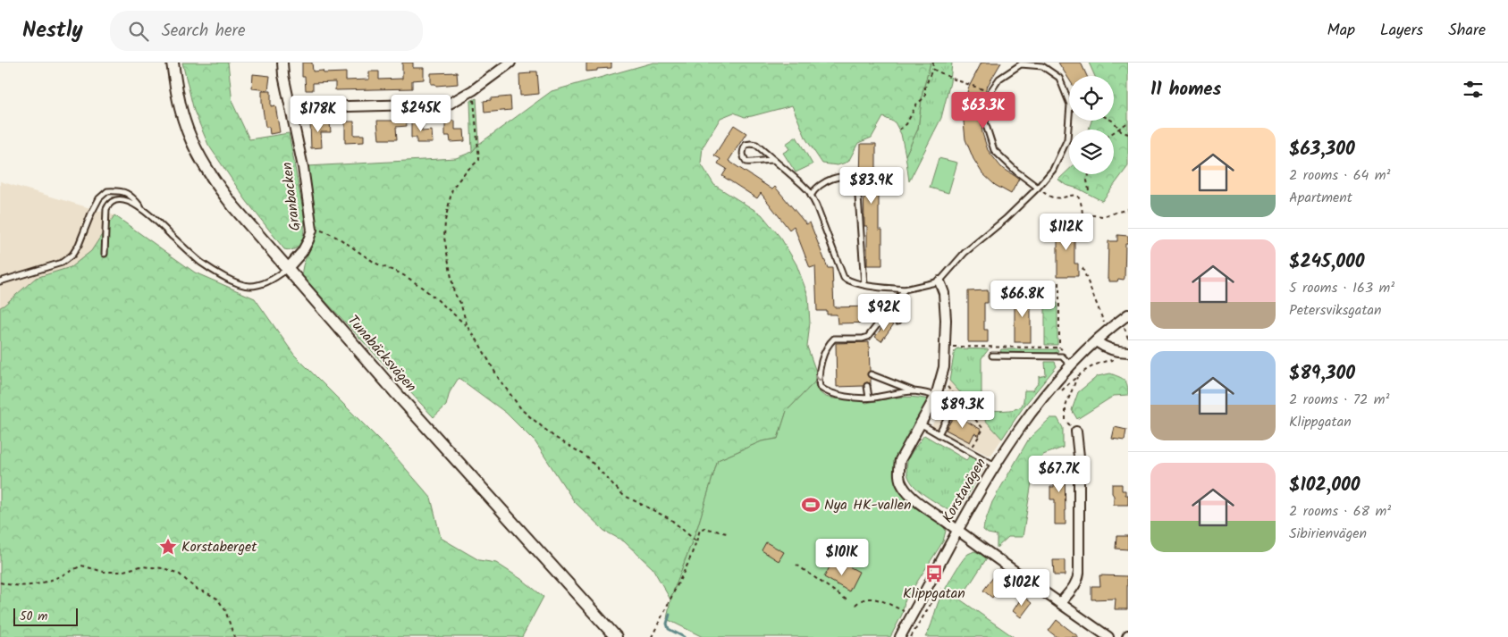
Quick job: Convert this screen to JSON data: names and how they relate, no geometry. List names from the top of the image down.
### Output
{
  "streets": {
    "street": ["Granbacken", "Tunabäcksvägen", "Korstavägen"]
  },
  "crossings": [
    ["Granbacken", "Tunabäcksvägen"]
  ],
  "places": {
    "sports": ["Nya HK-vallen"],
    "place": ["Korstaberget"],
    "bus stop": ["Klippgatan"]
  },
  "scale_bar": "50 m",
  "page": {
    "header": "Nestly",
    "search": "Search here",
    "nav": ["Map", "Layers", "Share"],
    "heading": "11 homes",
    "price": [
      "$63.3K",
      "$245K",
      "$178K",
      "$83.9K",
      "$112K",
      "$66.8K",
      "$92K",
      "$89.3K",
      "$67.7K",
      "$101K",
      "$102K"
    ],
    "list": [
      {
        "name": "$63,300",
        "note": "2 rooms · 64 m² · Apartment"
      },
      {
        "name": "$245,000",
        "note": "5 rooms · 163 m² · Petersviksgatan"
      },
      {
        "name": "$89,300",
        "note": "2 rooms · 72 m² · Klippgatan"
      },
      {
        "name": "$102,000",
        "note": "2 rooms · 68 m² · Sibirienvägen"
      }
    ],
    "scale": "50 m"
  }
}
